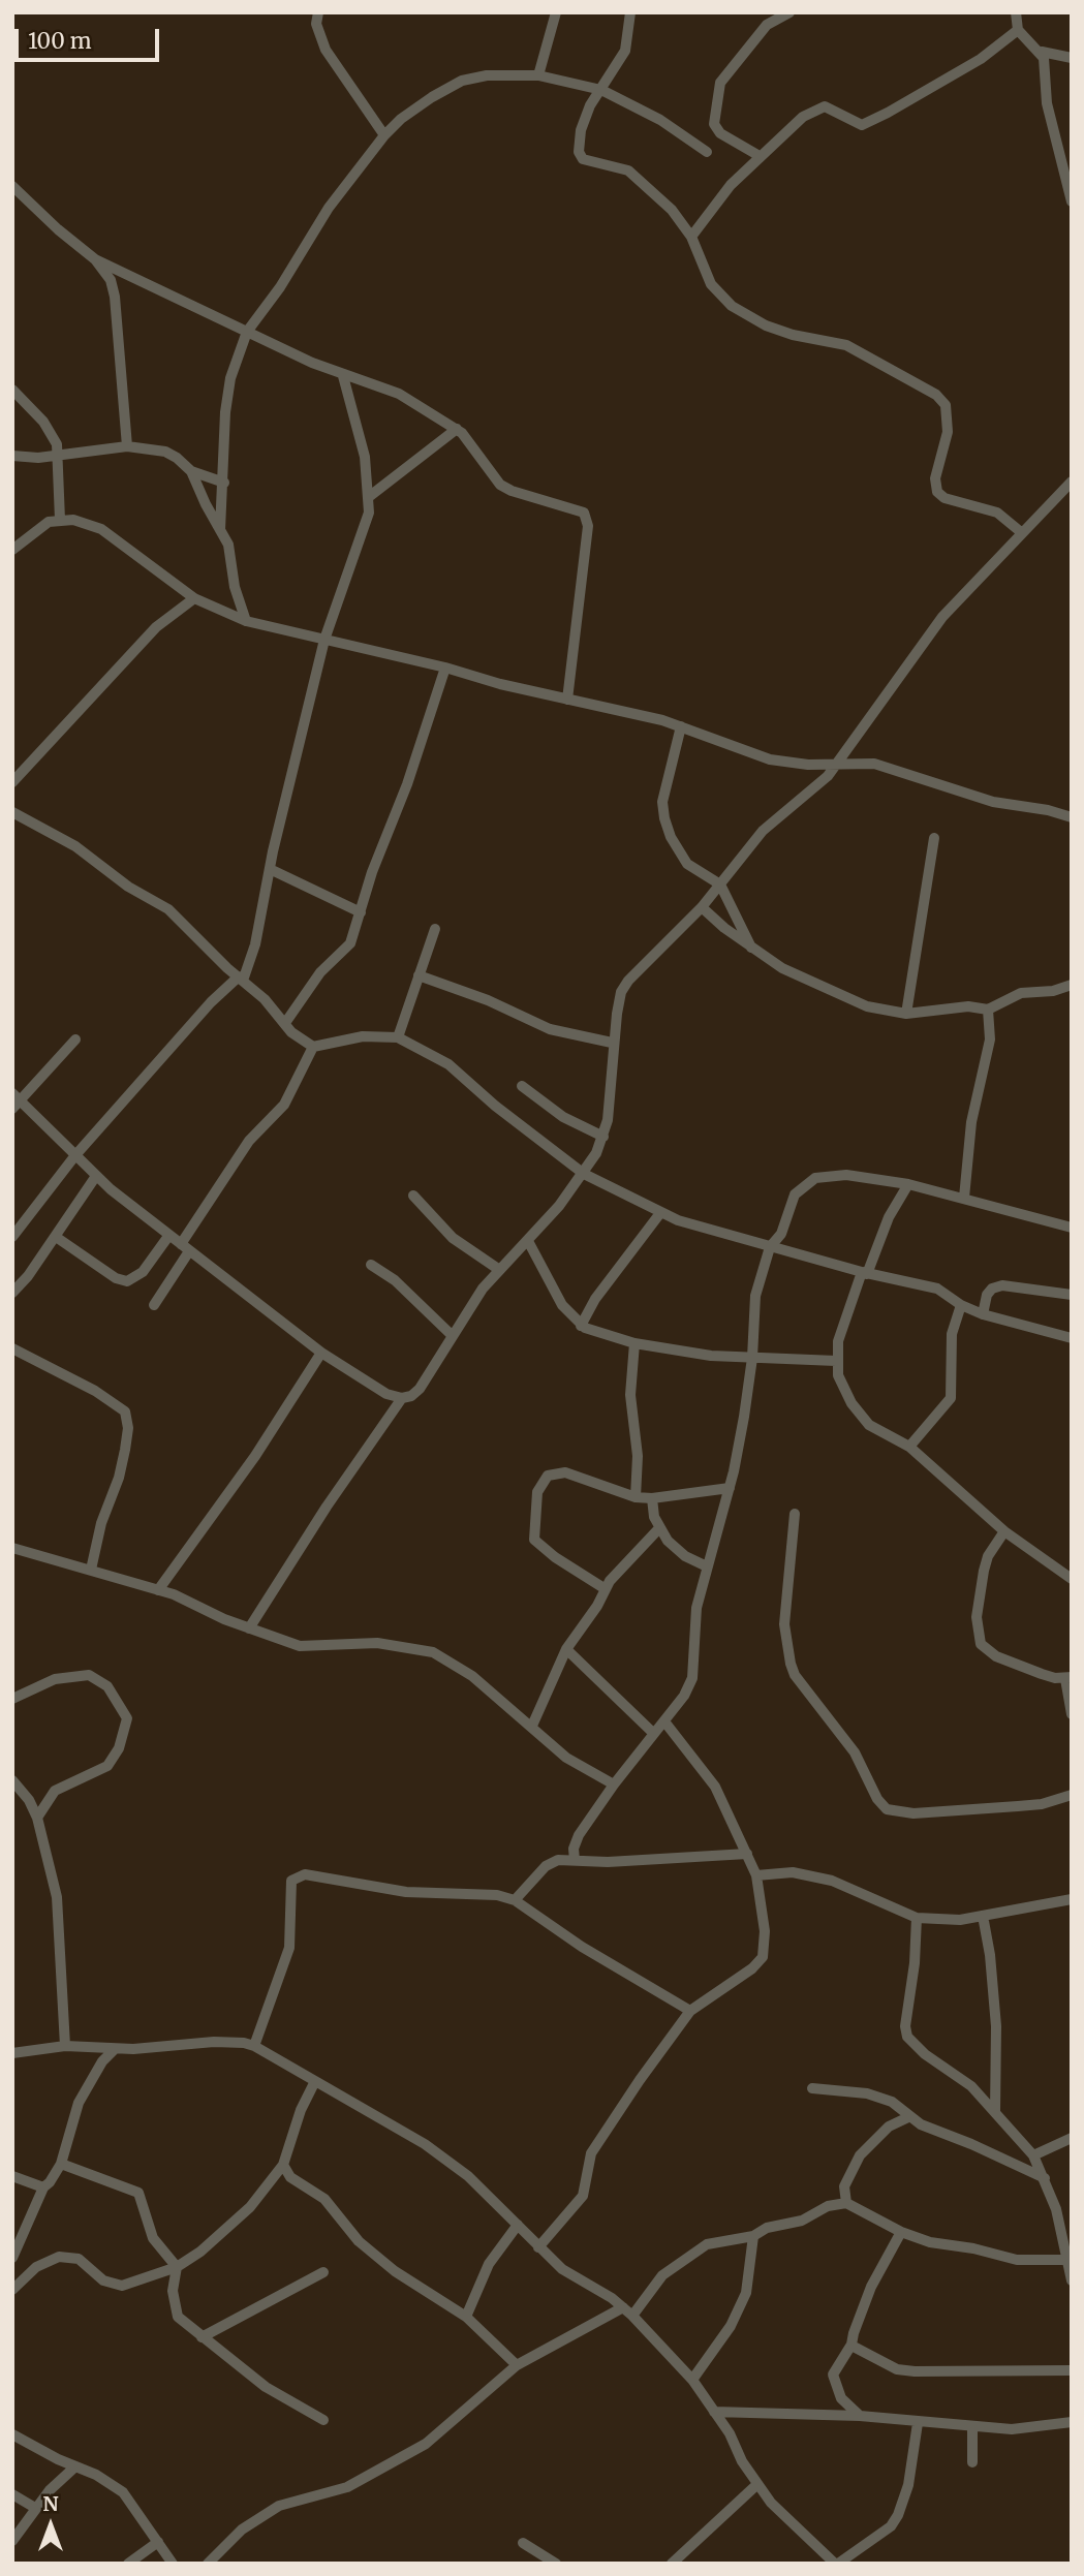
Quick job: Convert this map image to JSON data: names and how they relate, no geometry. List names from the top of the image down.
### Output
{
  "scale_bar": "100 m",
  "north": "top"
}
